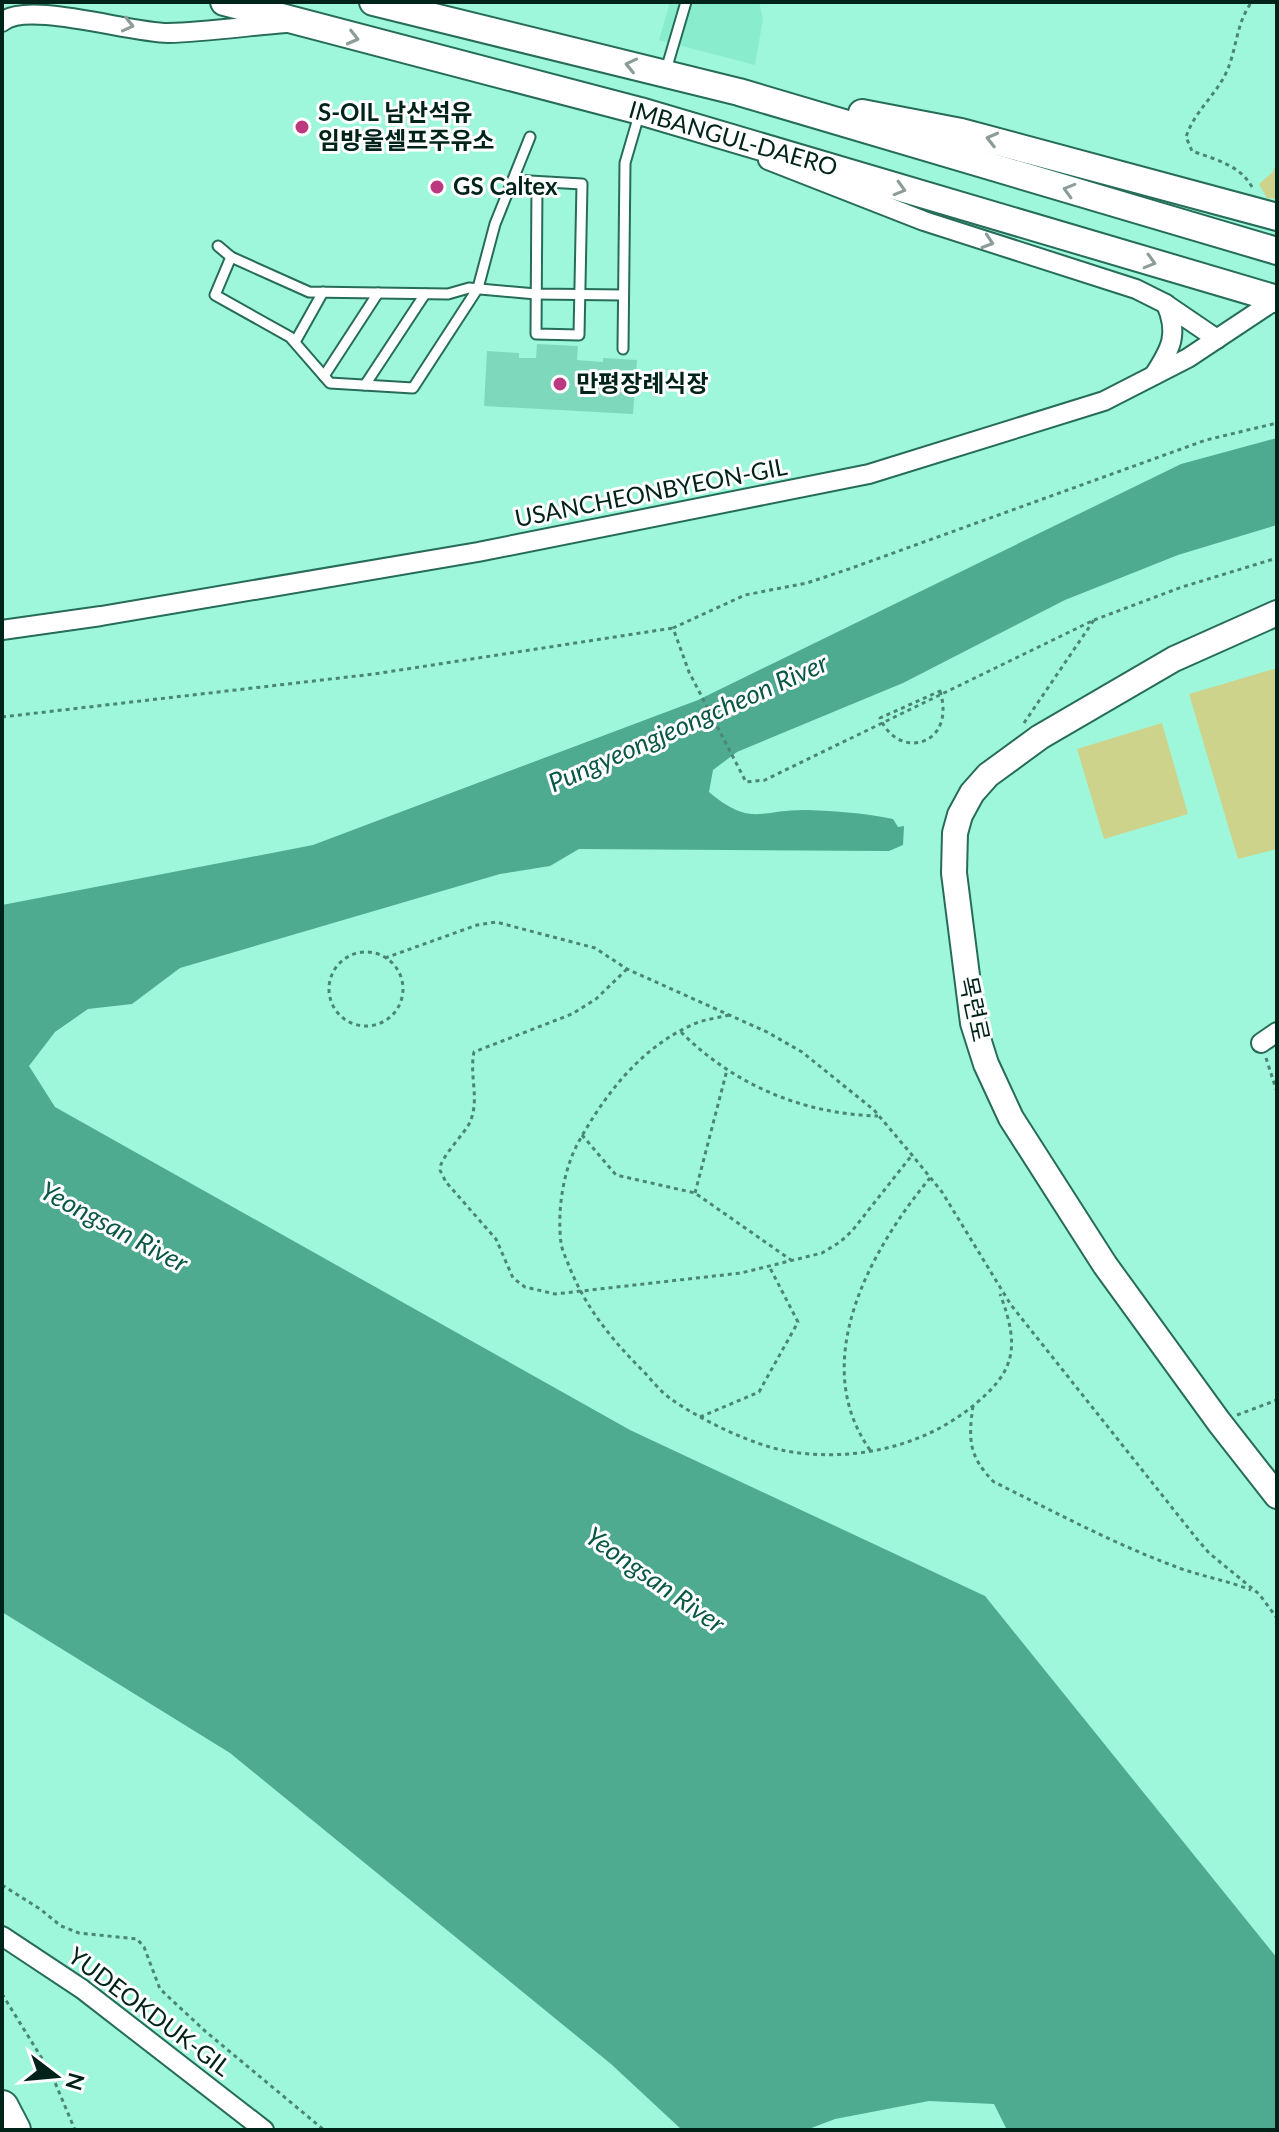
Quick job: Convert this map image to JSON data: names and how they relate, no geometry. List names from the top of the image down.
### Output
{
  "streets": {
    "main road": ["IMBANGUL-DAERO"],
    "street": ["USANCHEONBYEON-GIL", "목련로", "YUDEOKDUK-GIL"]
  },
  "crossings": [
    ["IMBANGUL-DAERO", "USANCHEONBYEON-GIL"]
  ],
  "water": ["Pungyeongjeongcheon River", "Yeongsan River"],
  "places": ["S-OIL 남산석유 임방울셀프주유소", "GS Caltex", "만평장례식장"],
  "north": "right"
}
